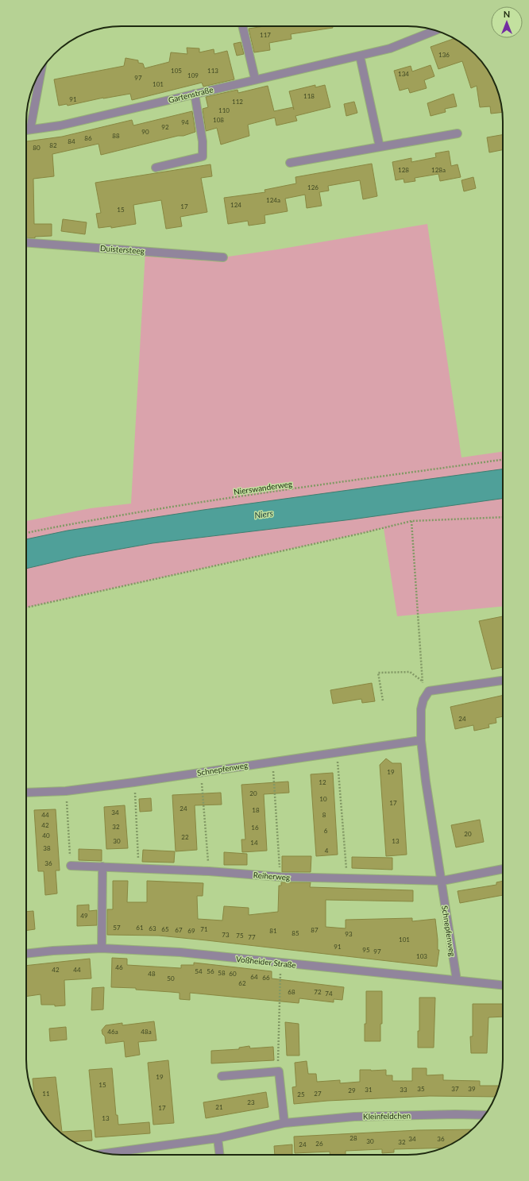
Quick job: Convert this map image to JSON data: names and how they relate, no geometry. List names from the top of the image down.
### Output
{
  "streets": {
    "street": [
      "Gartenstraße",
      "Duistersteeg",
      "Schnepfenweg",
      "Reiherweg",
      "Voßheider Straße",
      "Kleinfeldchen"
    ],
    "path": ["Nierswanderweg"]
  },
  "crossings": [
    ["Schnepfenweg", "Reiherweg"],
    ["Schnepfenweg", "Voßheider Straße"]
  ],
  "water": ["Niers"],
  "house_numbers": [
    "117",
    "136",
    "105",
    "113",
    "134",
    "109",
    "97",
    "101",
    "118",
    "91",
    "112",
    "110",
    "108",
    "94",
    "92",
    "90",
    "88",
    "86",
    "84",
    "82",
    "80",
    "128",
    "128a",
    "126",
    "124a",
    "124",
    "17",
    "15",
    "24",
    "19",
    "12",
    "20",
    "10",
    "17",
    "24",
    "18",
    "34",
    "44",
    "8",
    "42",
    "32",
    "16",
    "6",
    "20",
    "40",
    "22",
    "30",
    "13",
    "14",
    "38",
    "4",
    "36",
    "49",
    "57",
    "61",
    "63",
    "65",
    "71",
    "67",
    "87",
    "69",
    "81",
    "85",
    "93",
    "73",
    "75",
    "77",
    "101",
    "91",
    "95",
    "97",
    "103",
    "46",
    "42",
    "44",
    "54",
    "56",
    "58",
    "48",
    "60",
    "64",
    "66",
    "50",
    "62",
    "68",
    "72",
    "74",
    "46a",
    "48a",
    "19",
    "15",
    "35",
    "37",
    "39",
    "31",
    "33",
    "29",
    "11",
    "27",
    "25",
    "23",
    "21",
    "17",
    "13",
    "28",
    "34",
    "36",
    "30",
    "32",
    "26",
    "24"
  ],
  "north": "top"
}
